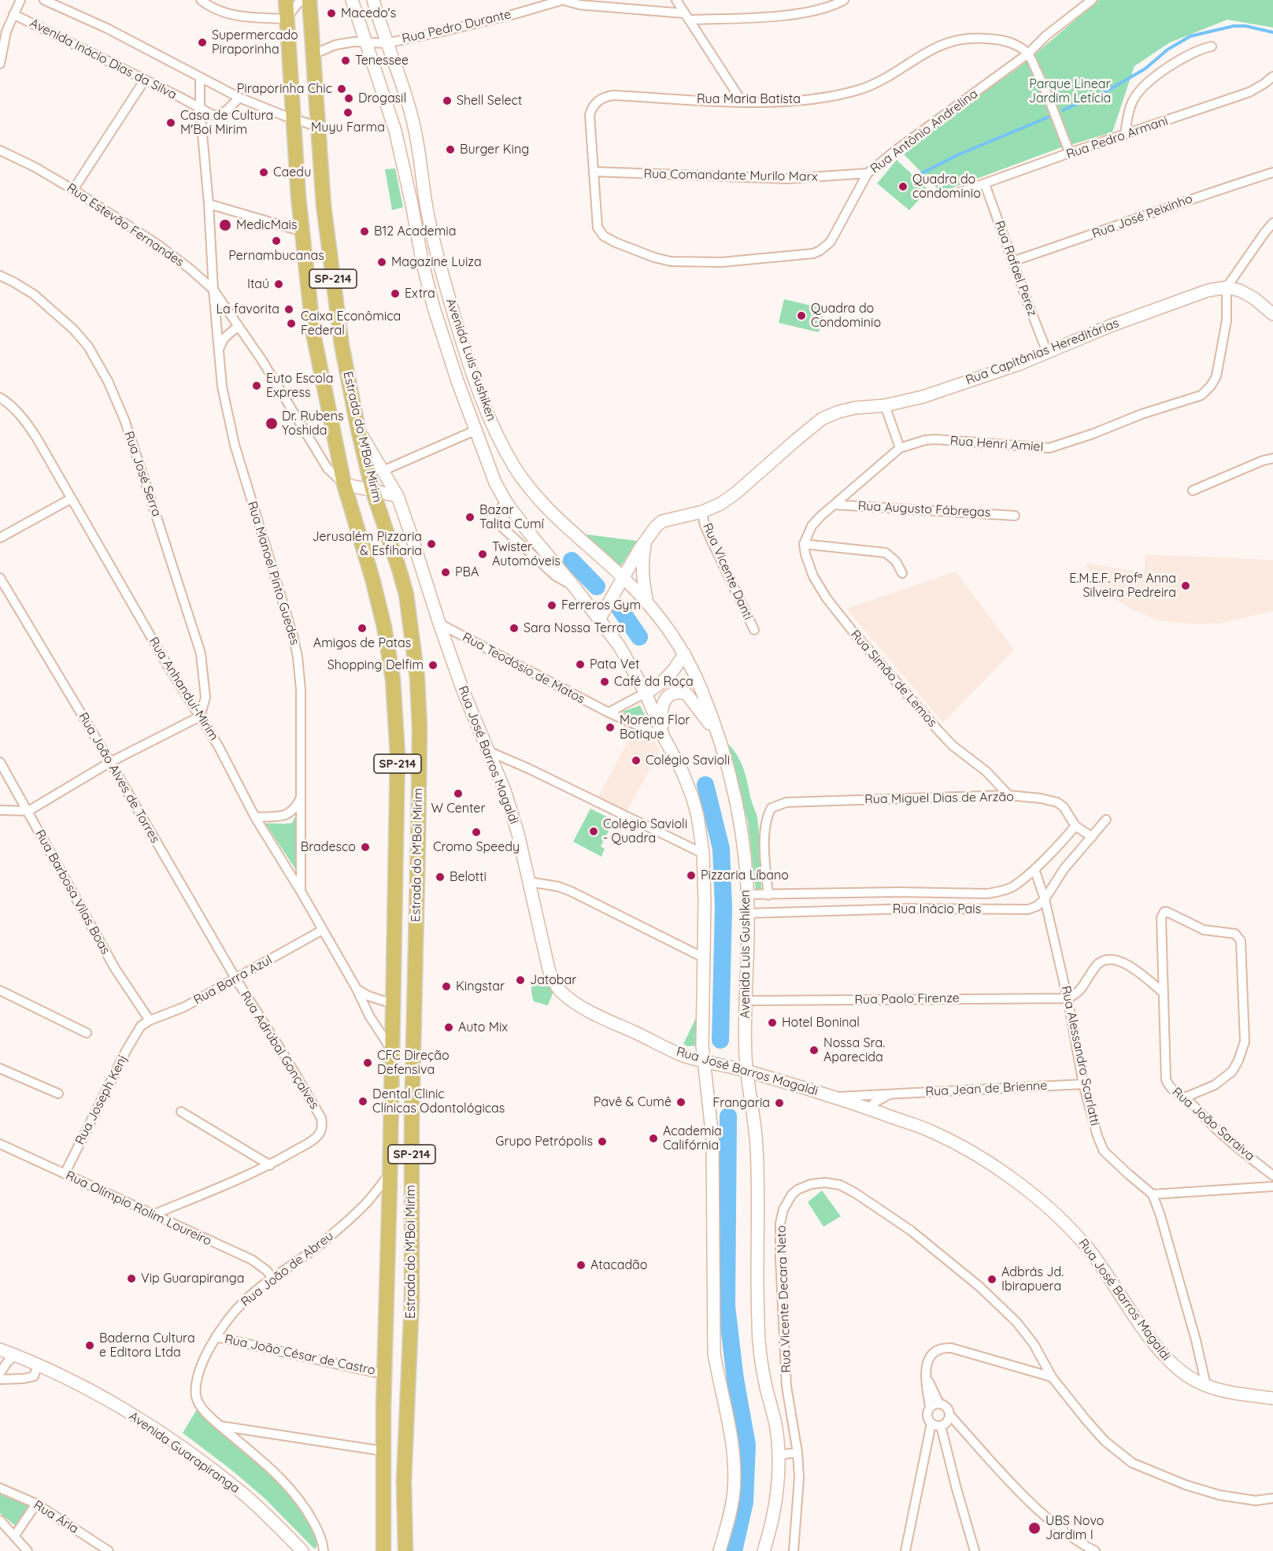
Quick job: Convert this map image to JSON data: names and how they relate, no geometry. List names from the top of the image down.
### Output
{
  "streets": {
    "main road": [
      "SP-214",
      "Rua Capitânias Hereditárias",
      "Avenida Luis Gushiken",
      "Estrada do M'Boi Mirim",
      "Rua José Barros Magaldi",
      "Avenida Guarapiranga"
    ],
    "street": [
      "Rua Pedro Durante",
      "Avenida Inácio Dias da Silva",
      "Rua Maria Batista",
      "Rua Antônio Andrelina",
      "Rua Pedro Armani",
      "Rua Comandante Murilo Marx",
      "Rua José Peixinho",
      "Rua Estevão Fernandes",
      "Rua Rafael Perez",
      "Rua Henri Amiel",
      "Rua José Serra",
      "Rua Augusto Fábregas",
      "Rua Vicente Danti",
      "Rua Manoel Pinto Guedes",
      "Rua Teodósio de Matos",
      "Rua Simão de Lemos",
      "Rua Anhanduí-Mirim",
      "Rua João Alves de Torres",
      "Rua Miguel Dias de Arzão",
      "Rua Barbosa Vilas Boas",
      "Rua Inácio Pais",
      "Rua Barra Azul",
      "Rua Paolo Firenze",
      "Rua Adrúbal Gonçalves",
      "Rua Alessandro Scarlatti",
      "Rua Jean de Brienne",
      "Rua Joseph Kenj",
      "Rua João Saraiva",
      "Rua Olímpio Rolim Loureiro",
      "Rua João de Abreu",
      "Rua Vicente Decara Neto",
      "Rua João César de Castro",
      "Rua Ária"
    ]
  },
  "crossings": [
    ["Rua Pedro Durante", "Avenida Luis Gushiken"],
    ["Rua Pedro Durante", "Estrada do M'Boi Mirim"],
    ["Avenida Inácio Dias da Silva", "Estrada do M'Boi Mirim"],
    ["Avenida Inácio Dias da Silva", "Rua Manoel Pinto Guedes"],
    ["Rua Maria Batista", "Rua Antônio Andrelina"],
    ["Rua Maria Batista", "Rua Comandante Murilo Marx"],
    ["Rua Antônio Andrelina", "Rua Comandante Murilo Marx"],
    ["Rua Pedro Armani", "Rua Rafael Perez"],
    ["Rua José Peixinho", "Rua Rafael Perez"],
    ["Rua Estevão Fernandes", "Estrada do M'Boi Mirim"],
    ["Rua Estevão Fernandes", "Rua Manoel Pinto Guedes"],
    ["Rua Rafael Perez", "Rua Capitânias Hereditárias"],
    ["Rua Capitânias Hereditárias", "Avenida Luis Gushiken"],
    ["Rua Capitânias Hereditárias", "Rua Henri Amiel"],
    ["Rua Capitânias Hereditárias", "Rua Vicente Danti"],
    ["Avenida Luis Gushiken", "Rua Teodósio de Matos"],
    ["Avenida Luis Gushiken", "Rua José Barros Magaldi"],
    ["Avenida Luis Gushiken", "Rua Inácio Pais"],
    ["Avenida Luis Gushiken", "Rua Paolo Firenze"],
    ["Estrada do M'Boi Mirim", "Rua Anhanduí-Mirim"],
    ["Estrada do M'Boi Mirim", "Rua José Barros Magaldi"],
    ["Estrada do M'Boi Mirim", "Rua João de Abreu"],
    ["Estrada do M'Boi Mirim", "Rua João César de Castro"],
    ["Rua José Serra", "Rua Anhanduí-Mirim"],
    ["Rua Manoel Pinto Guedes", "Rua Anhanduí-Mirim"],
    ["Rua Teodósio de Matos", "Rua José Barros Magaldi"],
    ["Rua Simão de Lemos", "Rua Miguel Dias de Arzão"],
    ["Rua Anhanduí-Mirim", "Rua Barra Azul"],
    ["Rua José Barros Magaldi", "Rua Jean de Brienne"],
    ["Rua João Alves de Torres", "Rua Barra Azul"],
    ["Rua João Alves de Torres", "Rua Adrúbal Gonçalves"],
    ["Rua Miguel Dias de Arzão", "Rua Inácio Pais"],
    ["Rua Barbosa Vilas Boas", "Rua Barra Azul"],
    ["Rua Inácio Pais", "Rua Alessandro Scarlatti"],
    ["Rua Barra Azul", "Rua Adrúbal Gonçalves"],
    ["Rua Barra Azul", "Rua Joseph Kenj"],
    ["Rua Paolo Firenze", "Rua Alessandro Scarlatti"],
    ["Rua Adrúbal Gonçalves", "Rua Olímpio Rolim Loureiro"],
    ["Rua Alessandro Scarlatti", "Rua Jean de Brienne"],
    ["Rua Joseph Kenj", "Rua Olímpio Rolim Loureiro"],
    ["Rua Olímpio Rolim Loureiro", "Rua João de Abreu"],
    ["Rua João de Abreu", "Rua João César de Castro"]
  ],
  "parks": ["Parque Linear Jardim Letícia"],
  "places": [
    "Macedo's",
    "Supermercado Piraporinha",
    "Tenessee",
    "Piraporinha Chic",
    "Drogasil",
    "Shell Select",
    "Muyu Farma",
    "Casa de Cultura M'Boi Mirim",
    "Burger King",
    "Caedu",
    "Quadra do condominio",
    "MedicMais",
    "B12 Academia",
    "Pernambucanas",
    "Magazine Luiza",
    "Itaú",
    "Extra",
    "La favorita",
    "Quadra do Condominio",
    "Caixa Econômica Federal",
    "Euto Escola Express",
    "Dr. Rubens Yoshida",
    "Bazar Talita Cumí",
    "Jerusalém Pizzaria & Esfiharia",
    "Twister Automóveis",
    "PBA",
    "E.M.E.F. Profª Anna Silveira Pedreira",
    "Ferreros Gym",
    "Amigos de Patas",
    "Sara Nossa Terra",
    "Pata Vet",
    "Shopping Delfim",
    "Café da Roça",
    "Morena Flor Botique",
    "Colégio Savioli",
    "W Center",
    "Colégio Savioli - Quadra",
    "Cromo Speedy",
    "Bradesco",
    "Pizzaria Líbano",
    "Belotti",
    "Jatobar",
    "Kingstar",
    "Hotel Boninal",
    "Auto Mix",
    "Nossa Sra. Aparecida",
    "CFC Direção Defensiva",
    "Dental Clinic Clínicas Odontológicas",
    "Pavê & Cumê",
    "Frangaria",
    "Academia Califórnia",
    "Grupo Petrópolis",
    "Atacadão",
    "Vip Guarapiranga",
    "Adbrás Jd. Ibirapuera",
    "Baderna Cultura e Editora Ltda",
    "UBS Novo Jardim I"
  ]
}
